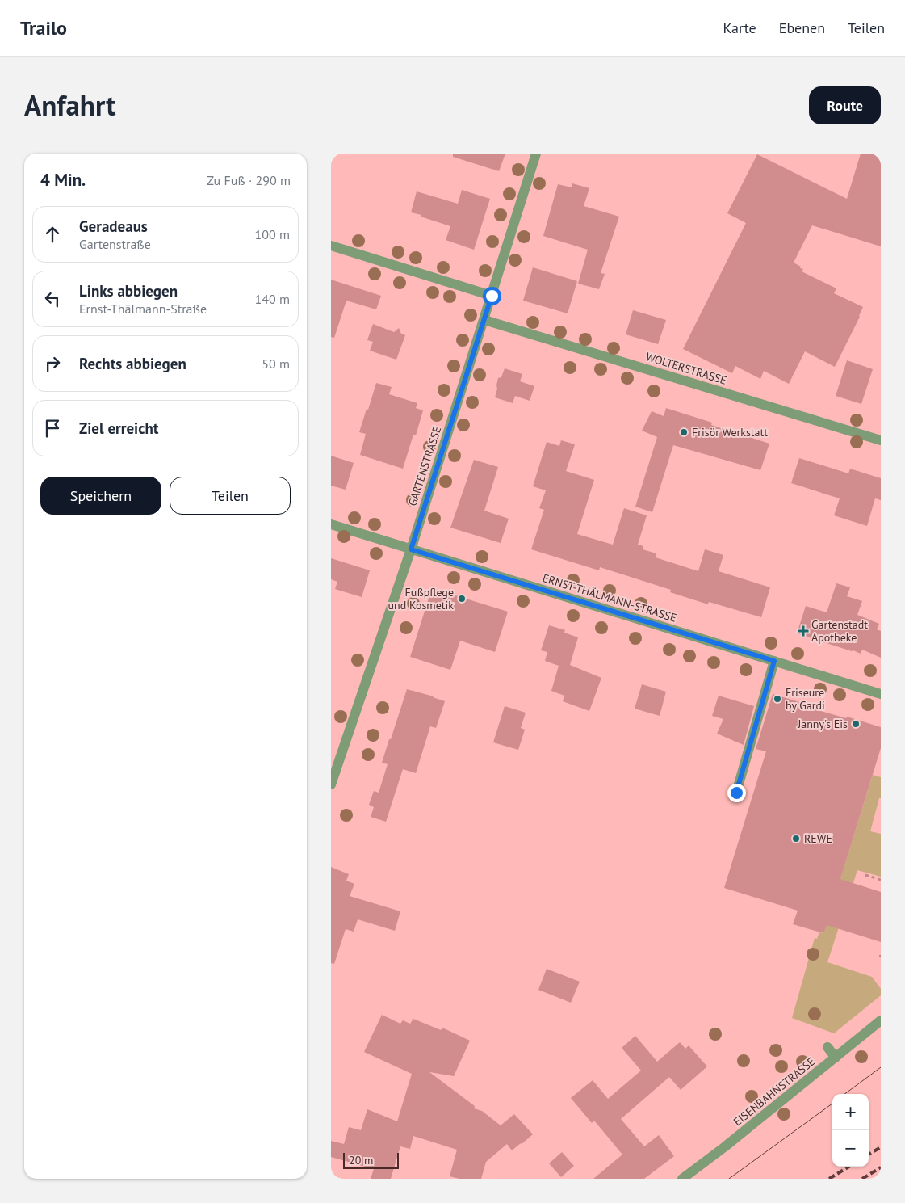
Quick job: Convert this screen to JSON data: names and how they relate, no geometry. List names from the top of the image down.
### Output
{
  "streets": {
    "street": [
      "WOLTERSTRASSE",
      "GARTENSTRASSE",
      "ERNST-THÄLMANN-STRASSE",
      "EISENBAHNSTRASSE"
    ]
  },
  "crossings": [
    ["WOLTERSTRASSE", "GARTENSTRASSE"],
    ["GARTENSTRASSE", "ERNST-THÄLMANN-STRASSE"]
  ],
  "places": {
    "other": [
      "Frisör Werkstatt",
      "Fußpflege und Kosmetik",
      "Friseure by Gardi",
      "Janny's Eis",
      "REWE"
    ],
    "health": ["Gartenstadt Apotheke"]
  },
  "scale_bar": "20 m",
  "page": {
    "header": "Trailo",
    "nav": ["Karte", "Ebenen", "Teilen"],
    "title": "Anfahrt",
    "buttons": [
      "Route",
      ["Speichern", "Teilen"]
    ],
    "heading": ["4 Min.", "Zu Fuß · 290 m"],
    "list": [
      ["Geradeaus", "Gartenstraße", "100 m"],
      ["Links abbiegen", "Ernst-Thälmann-Straße", "140 m"],
      ["Rechts abbiegen", "50 m"],
      "Ziel erreicht"
    ],
    "map_buttons": ["+", "−"],
    "scale": "20 m"
  }
}
